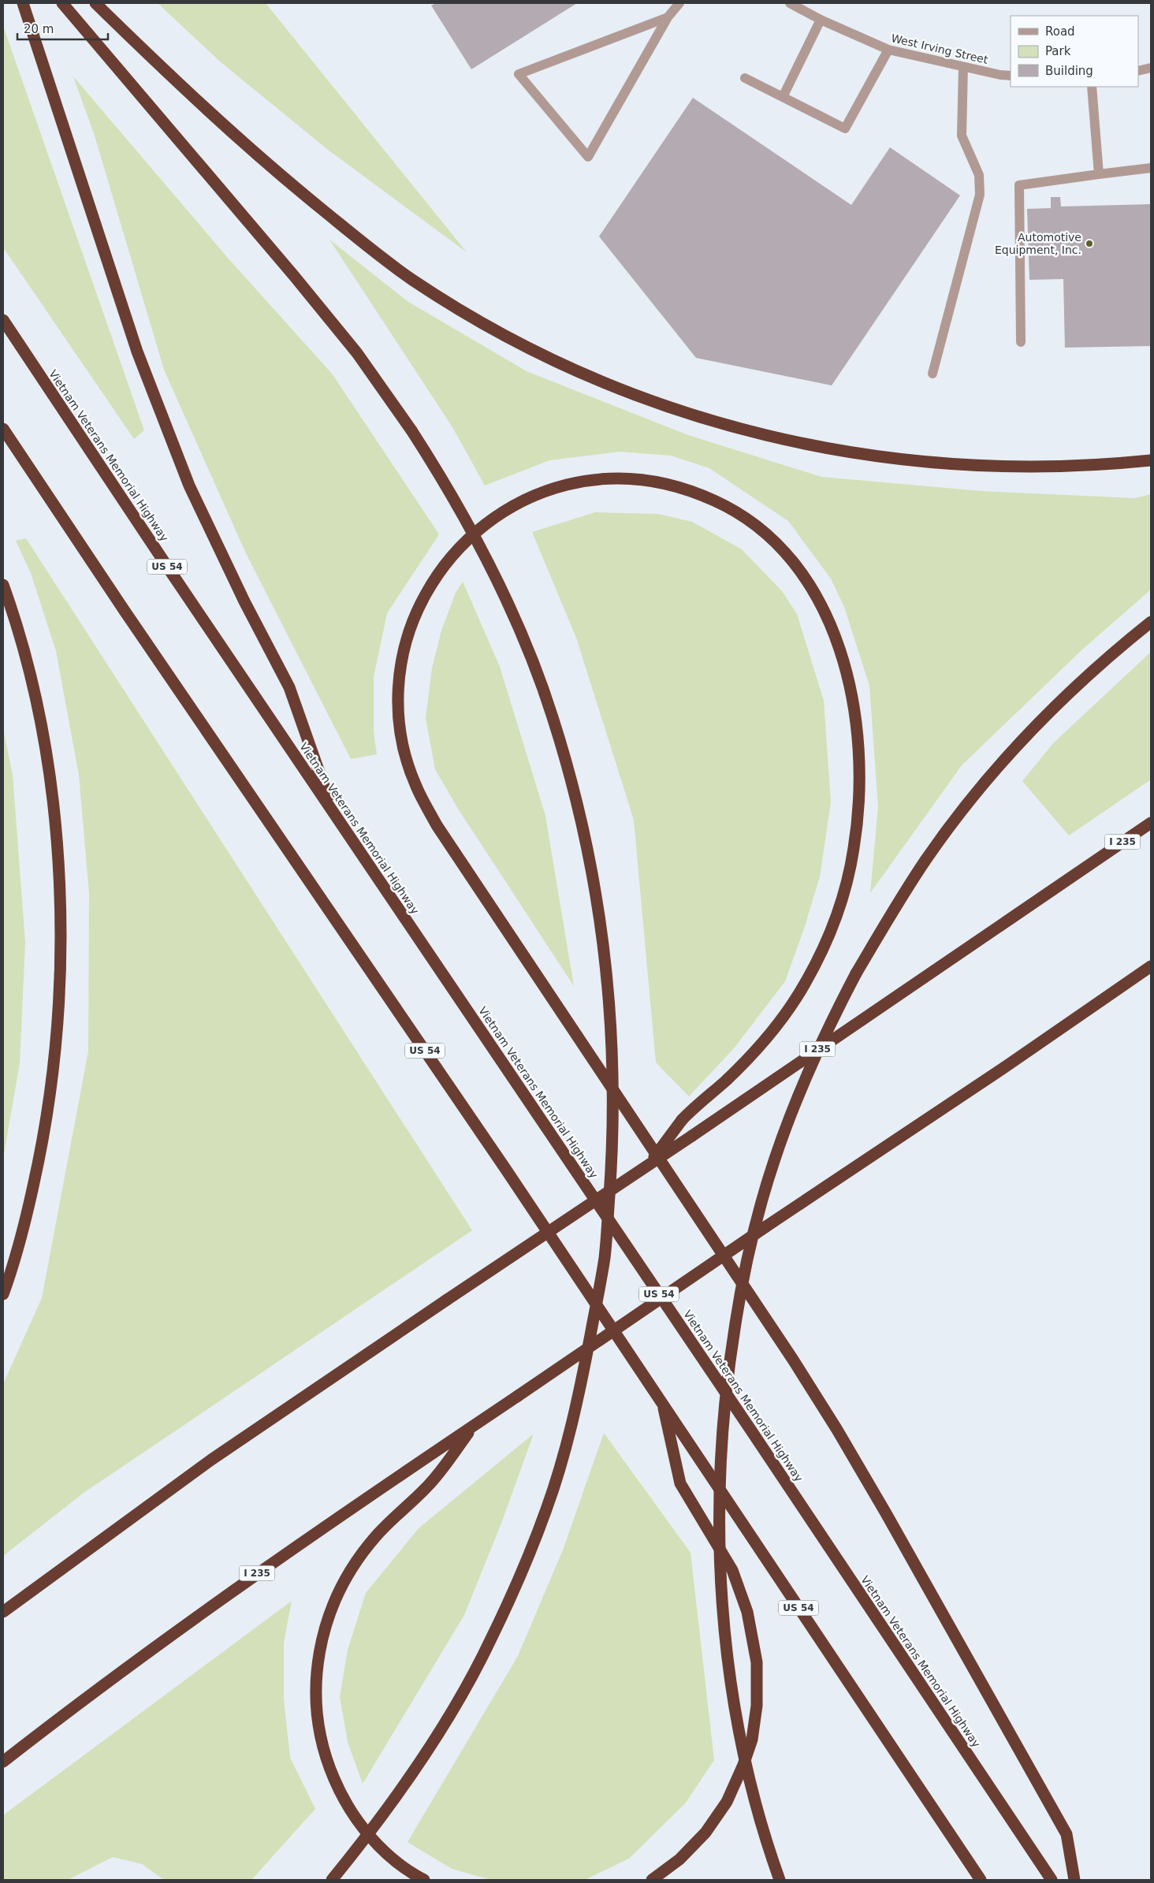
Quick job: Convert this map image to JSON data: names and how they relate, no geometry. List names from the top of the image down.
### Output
{
  "streets": {
    "highway": ["Vietnam Veterans Memorial Highway", "US 54", "I 235"],
    "street": ["West Irving Street"]
  },
  "places": ["Automotive Equipment, Inc."],
  "legend": ["Road", "Park", "Building"],
  "scale_bar": "20 m"
}
